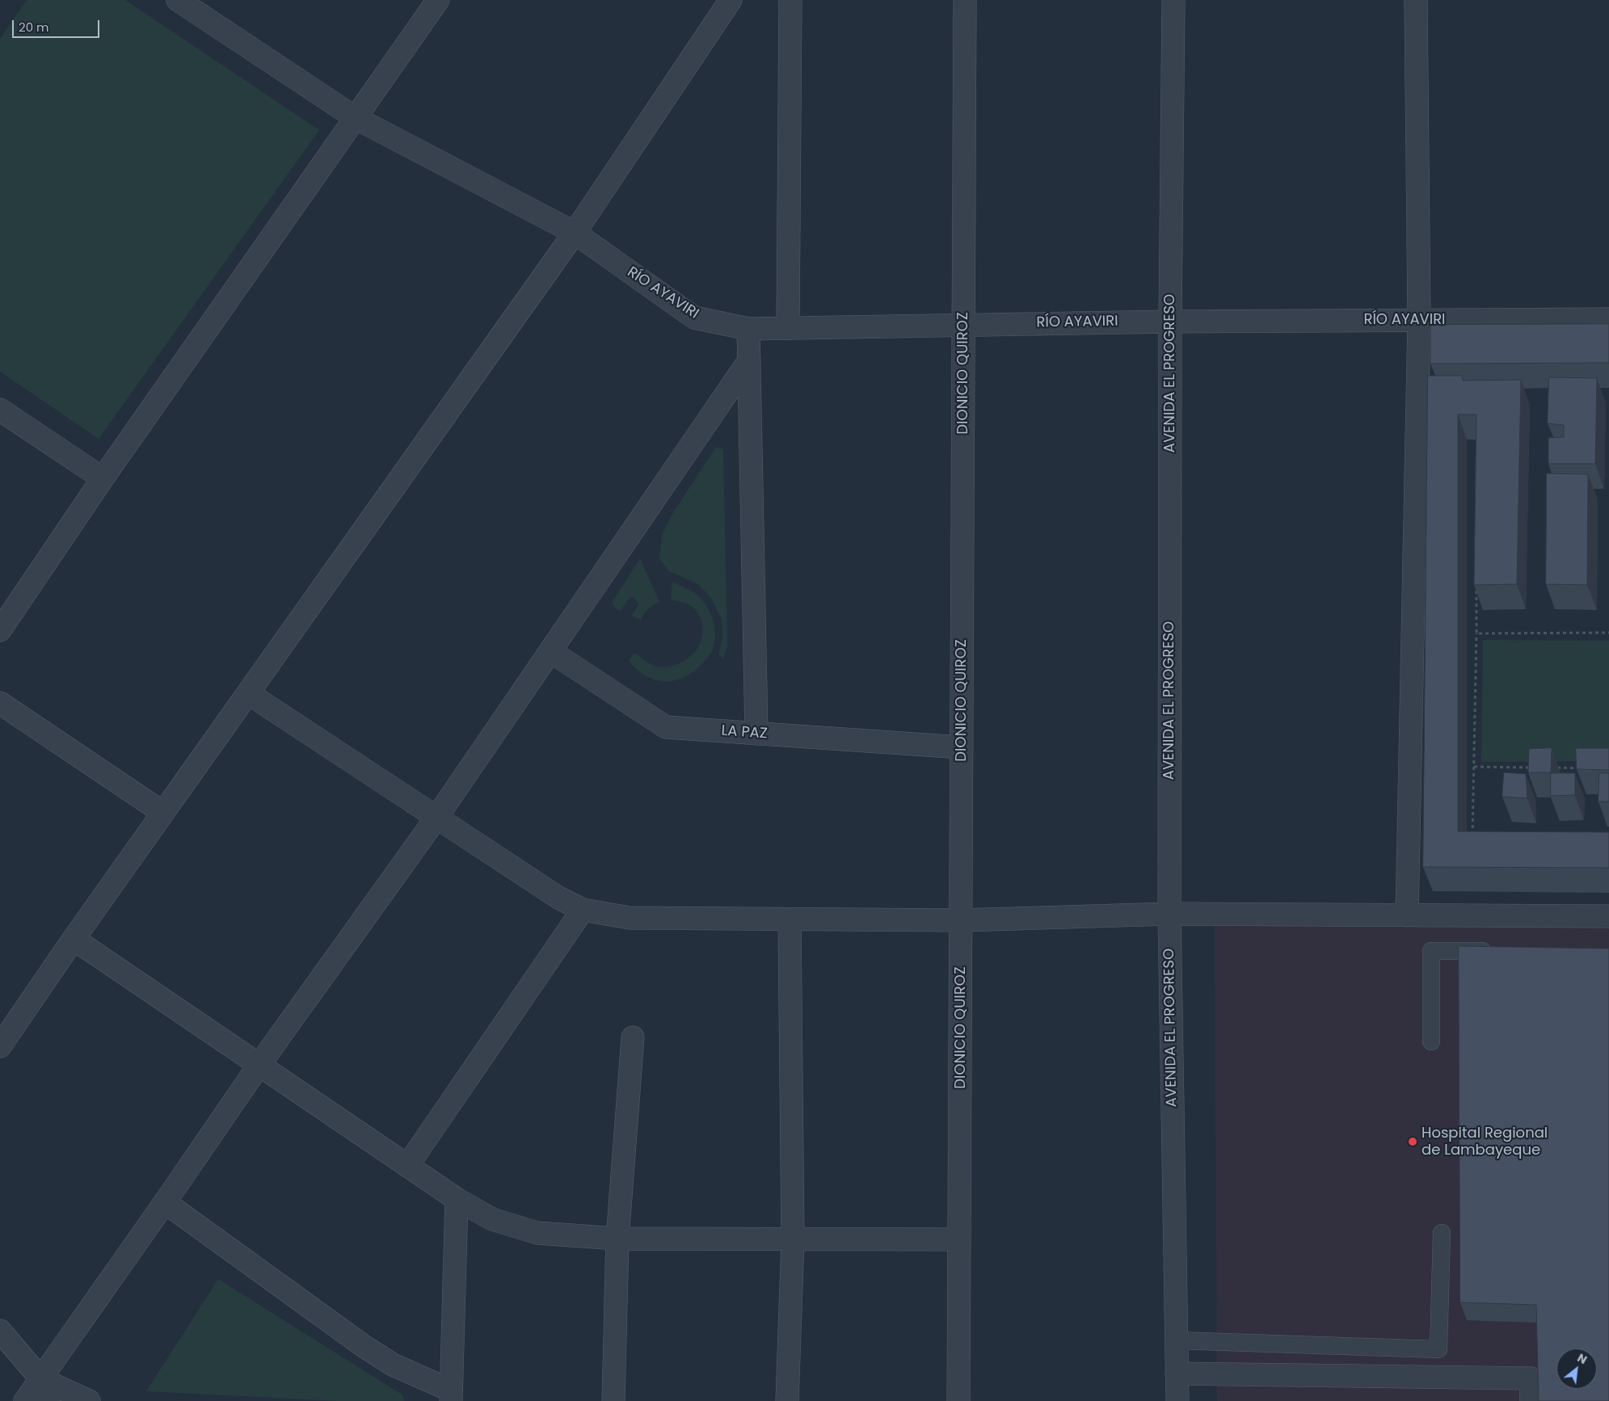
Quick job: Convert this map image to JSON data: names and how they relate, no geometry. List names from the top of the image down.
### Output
{
  "streets": {
    "street": [
      "RÍO AYAVIRI",
      "DIONICIO QUIROZ",
      "AVENIDA EL PROGRESO",
      "LA PAZ"
    ]
  },
  "crossings": [
    ["RÍO AYAVIRI", "DIONICIO QUIROZ"],
    ["RÍO AYAVIRI", "AVENIDA EL PROGRESO"],
    ["DIONICIO QUIROZ", "LA PAZ"]
  ],
  "places": ["Hospital Regional de Lambayeque"],
  "scale_bar": "20 m",
  "north": "top right"
}
